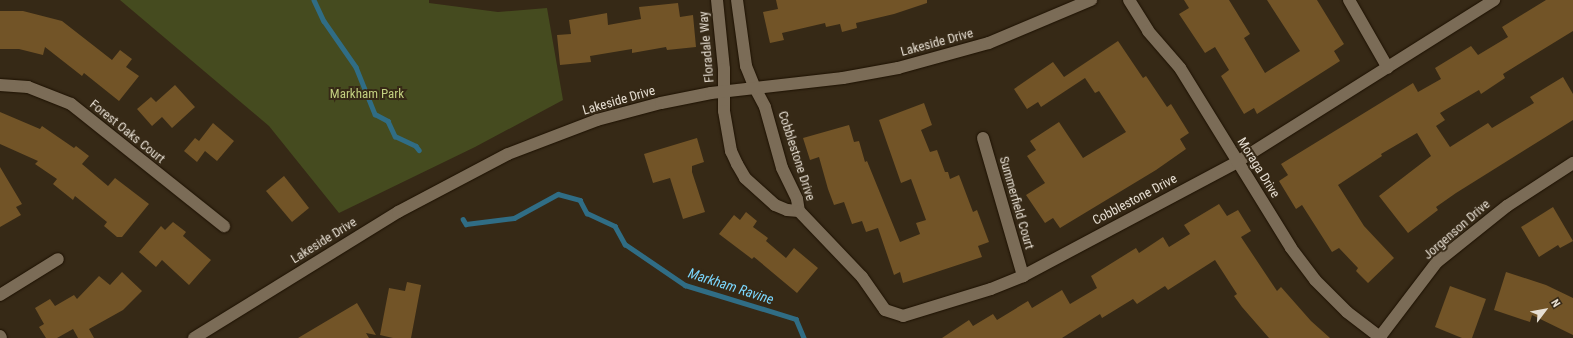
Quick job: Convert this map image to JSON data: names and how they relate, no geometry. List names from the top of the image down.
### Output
{
  "streets": {
    "street": [
      "Lakeside Drive",
      "Floradale Way",
      "Forest Oaks Court",
      "Cobblestone Drive",
      "Moraga Drive",
      "Summerfield Court",
      "Jorgenson Drive"
    ]
  },
  "crossings": [
    ["Lakeside Drive", "Floradale Way"],
    ["Lakeside Drive", "Cobblestone Drive"],
    ["Floradale Way", "Cobblestone Drive"],
    ["Cobblestone Drive", "Moraga Drive"],
    ["Cobblestone Drive", "Summerfield Court"],
    ["Moraga Drive", "Jorgenson Drive"]
  ],
  "water": ["Markham Ravine"],
  "parks": ["Markham Park"],
  "north": "top right"
}
